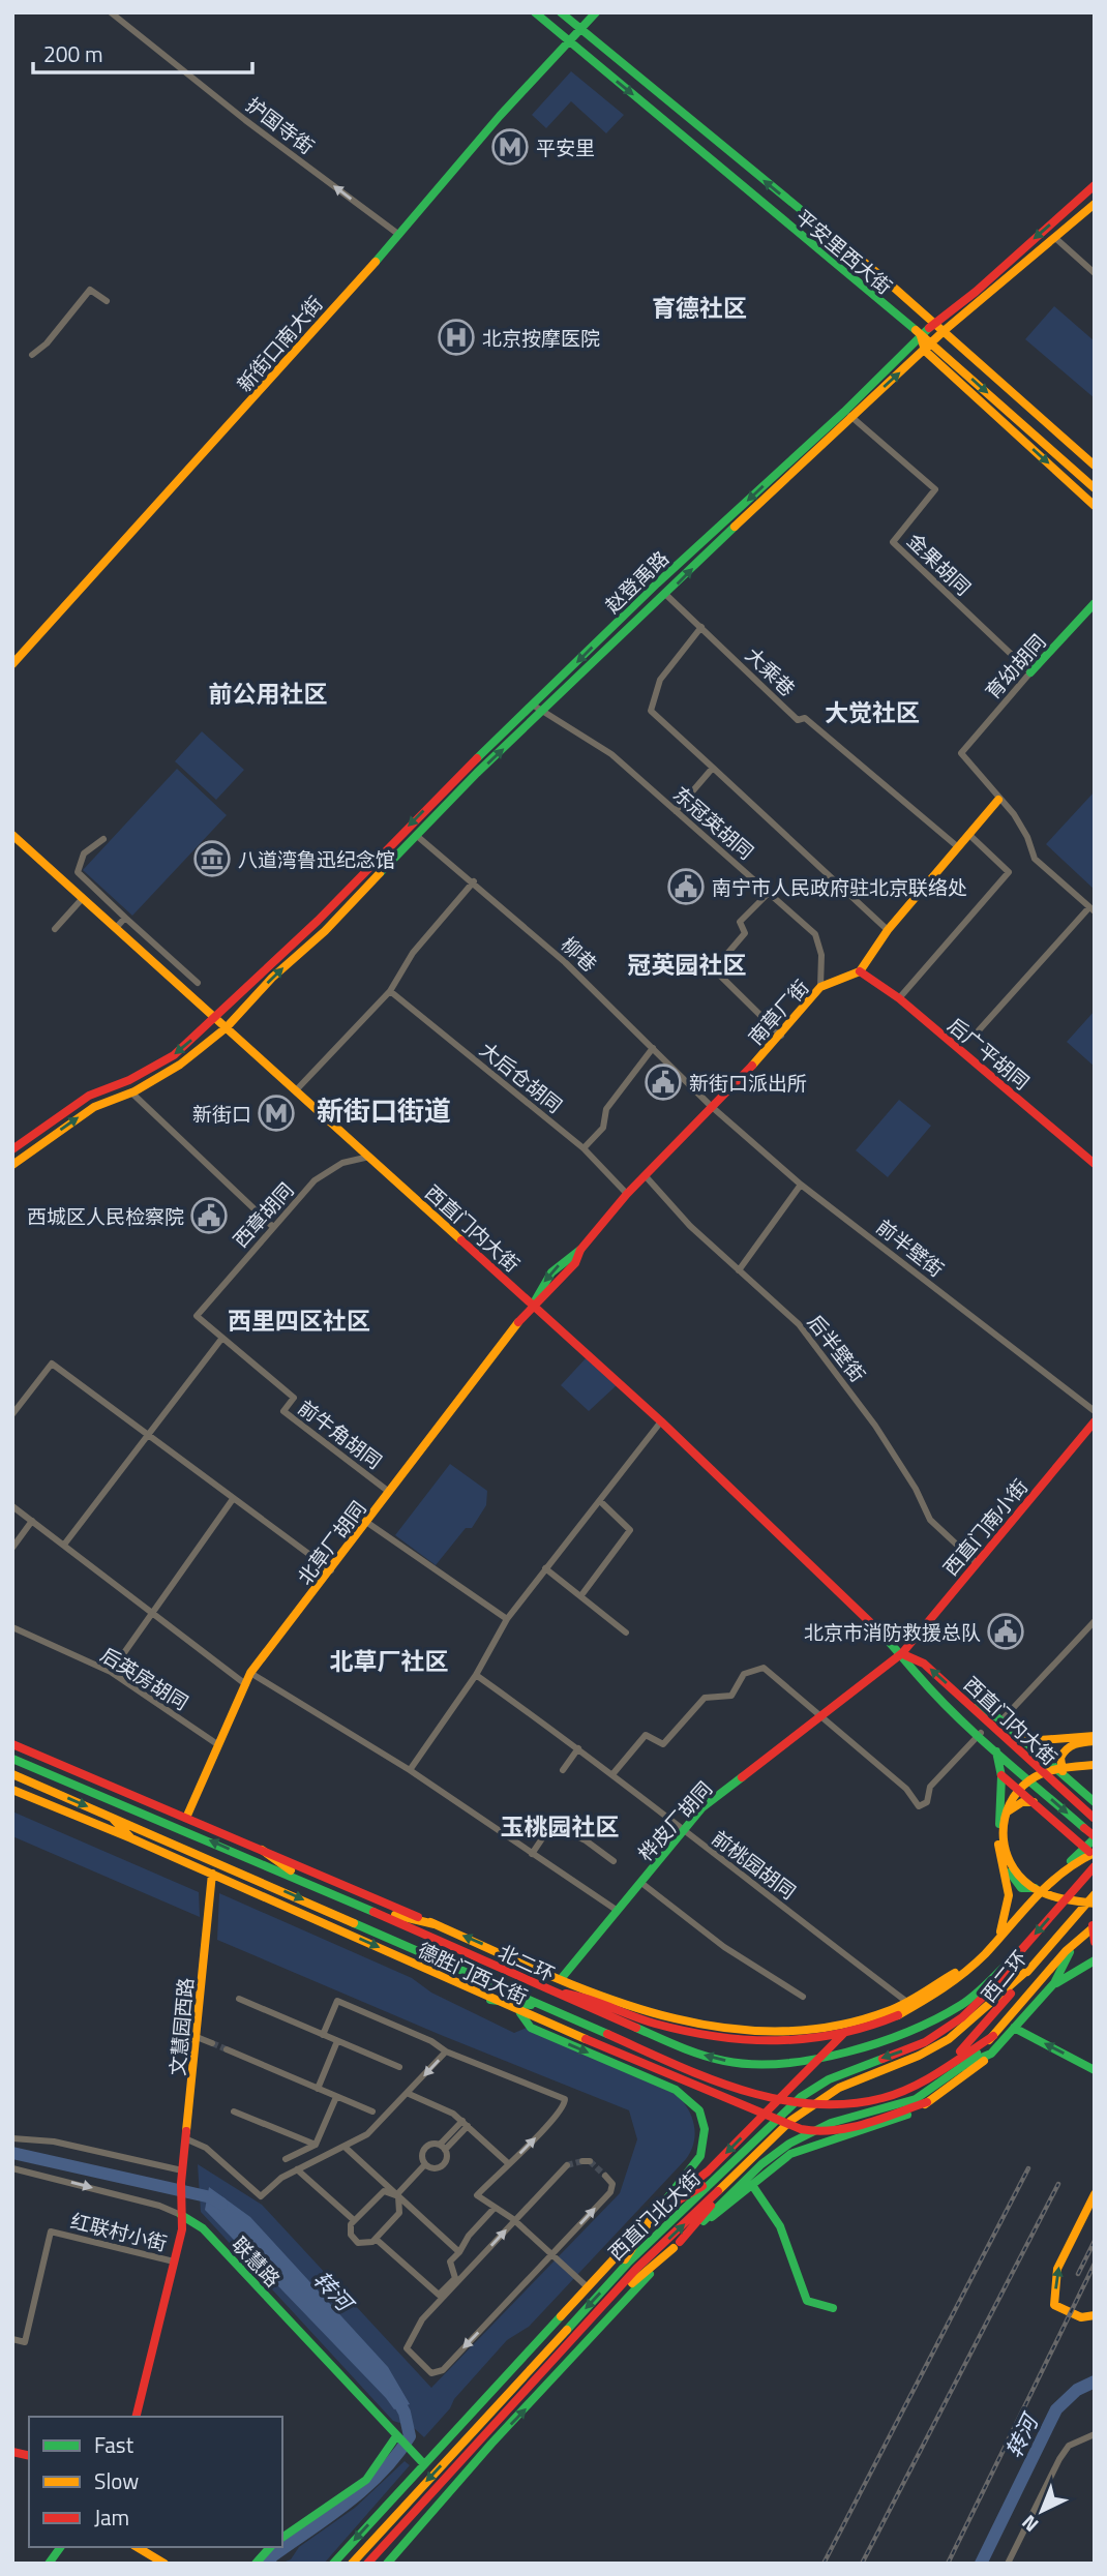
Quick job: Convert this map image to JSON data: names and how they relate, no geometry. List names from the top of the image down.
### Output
{
  "streets": {
    "main road": [
      "平安里西大街",
      "新街口南大街",
      "赵登禹路",
      "育幼胡同",
      "南草厂街",
      "后广平胡同",
      "西直门内大街",
      "西直门南小街",
      "北草厂胡同",
      "桦皮厂胡同",
      "北二环",
      "德胜门西大街",
      "西二环",
      "文慧园西路",
      "西直门北大街",
      "联慧路"
    ],
    "street": [
      "护国寺街",
      "金果胡同",
      "大乘巷",
      "东冠英胡同",
      "柳巷",
      "大后仓胡同",
      "西章胡同",
      "前半壁街",
      "后半壁街",
      "前牛角胡同",
      "后英房胡同",
      "前桃园胡同",
      "红联村小街"
    ]
  },
  "crossings": [
    ["护国寺街", "新街口南大街"],
    ["平安里西大街", "新街口南大街"],
    ["平安里西大街", "赵登禹路"],
    ["金果胡同", "赵登禹路"],
    ["金果胡同", "育幼胡同"],
    ["赵登禹路", "大乘巷"],
    ["赵登禹路", "东冠英胡同"],
    ["赵登禹路", "柳巷"],
    ["赵登禹路", "西直门内大街"],
    ["东冠英胡同", "南草厂街"],
    ["柳巷", "南草厂街"],
    ["柳巷", "前半壁街"],
    ["南草厂街", "后广平胡同"],
    ["南草厂街", "大后仓胡同"],
    ["南草厂街", "西直门内大街"],
    ["南草厂街", "前半壁街"],
    ["南草厂街", "后半壁街"],
    ["南草厂街", "北草厂胡同"],
    ["西章胡同", "西直门内大街"],
    ["西章胡同", "前牛角胡同"],
    ["西直门内大街", "西直门南小街"],
    ["西直门内大街", "北草厂胡同"],
    ["西直门内大街", "桦皮厂胡同"],
    ["后半壁街", "西直门南小街"],
    ["前牛角胡同", "北草厂胡同"],
    ["西直门南小街", "桦皮厂胡同"],
    ["北草厂胡同", "后英房胡同"],
    ["北草厂胡同", "德胜门西大街"],
    ["桦皮厂胡同", "前桃园胡同"],
    ["桦皮厂胡同", "德胜门西大街"],
    ["北二环", "西二环"],
    ["北二环", "西直门北大街"],
    ["德胜门西大街", "文慧园西路"],
    ["西二环", "西直门北大街"],
    ["文慧园西路", "联慧路"],
    ["西直门北大街", "联慧路"]
  ],
  "one_way": ["护国寺街"],
  "districts": [
    "育德社区",
    "前公用社区",
    "大觉社区",
    "冠英园社区",
    "新街口街道",
    "西里四区社区",
    "北草厂社区",
    "玉桃园社区"
  ],
  "water": ["转河"],
  "places": {
    "metro station": ["平安里", "新街口"],
    "hospital": ["北京按摩医院"],
    "museum": ["八道湾鲁迅纪念馆"],
    "public building": [
      "南宁市人民政府驻北京联络处",
      "新街口派出所",
      "西城区人民检察院",
      "北京市消防救援总队"
    ]
  },
  "legend": ["Fast", "Slow", "Jam"],
  "scale_bar": "200 m",
  "north": "bottom left"
}
